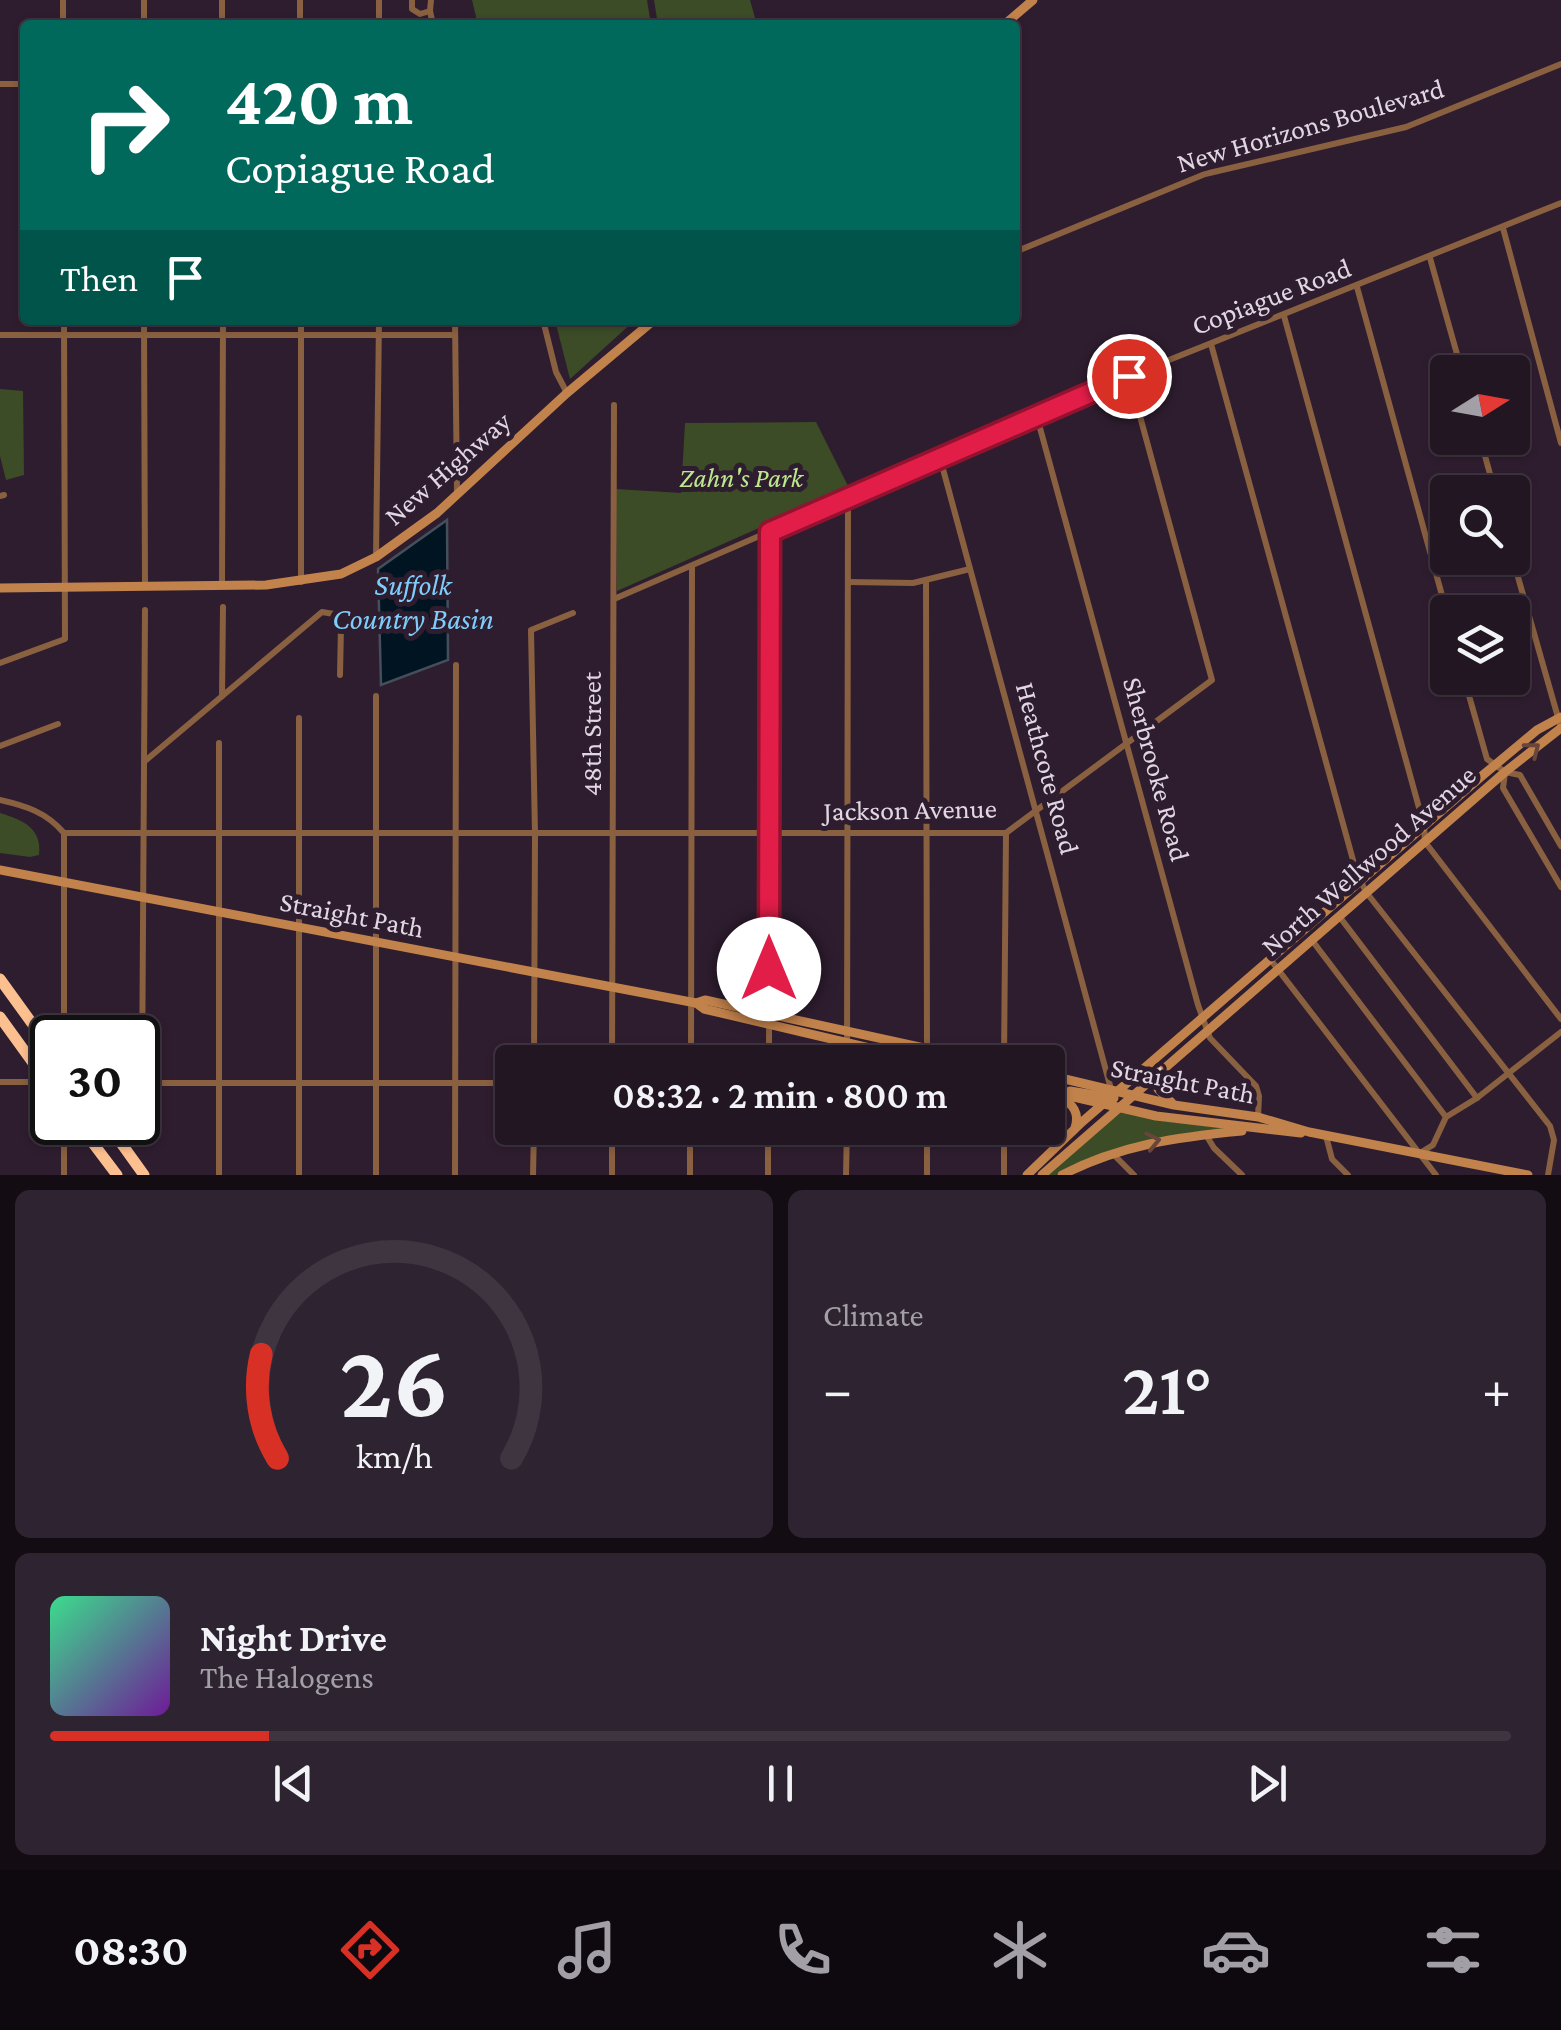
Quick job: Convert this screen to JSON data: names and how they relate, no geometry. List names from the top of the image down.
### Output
{
  "streets": {
    "main road": ["New Highway", "North Wellwood Avenue", "Straight Path"],
    "street": [
      "New Horizons Boulevard",
      "Copiague Road",
      "48th Street",
      "Heathcote Road",
      "Sherbrooke Road",
      "Jackson Avenue"
    ]
  },
  "crossings": [
    ["Copiague Road", "48th Street"],
    ["Copiague Road", "Heathcote Road"],
    ["Copiague Road", "Sherbrooke Road"],
    ["Copiague Road", "Jackson Avenue"],
    ["48th Street", "Jackson Avenue"],
    ["48th Street", "Straight Path"],
    ["Heathcote Road", "Jackson Avenue"],
    ["Heathcote Road", "Straight Path"],
    ["Sherbrooke Road", "Jackson Avenue"],
    ["Sherbrooke Road", "North Wellwood Avenue"],
    ["Sherbrooke Road", "Straight Path"]
  ],
  "water": ["Suffolk Country Basin"],
  "parks": ["Zahn's Park"],
  "north": "right",
  "page": {
    "turn": ["420 m", "Copiague Road"],
    "then": "Then",
    "limit": "30",
    "trip": "08:32 · 2 min · 800 m",
    "tile": "Climate",
    "heat": ["−", "21°", "+"],
    "song": ["Night Drive", "The Halogens"],
    "tabs": "08:30",
    "gauge": ["26", "km/h"]
  }
}
